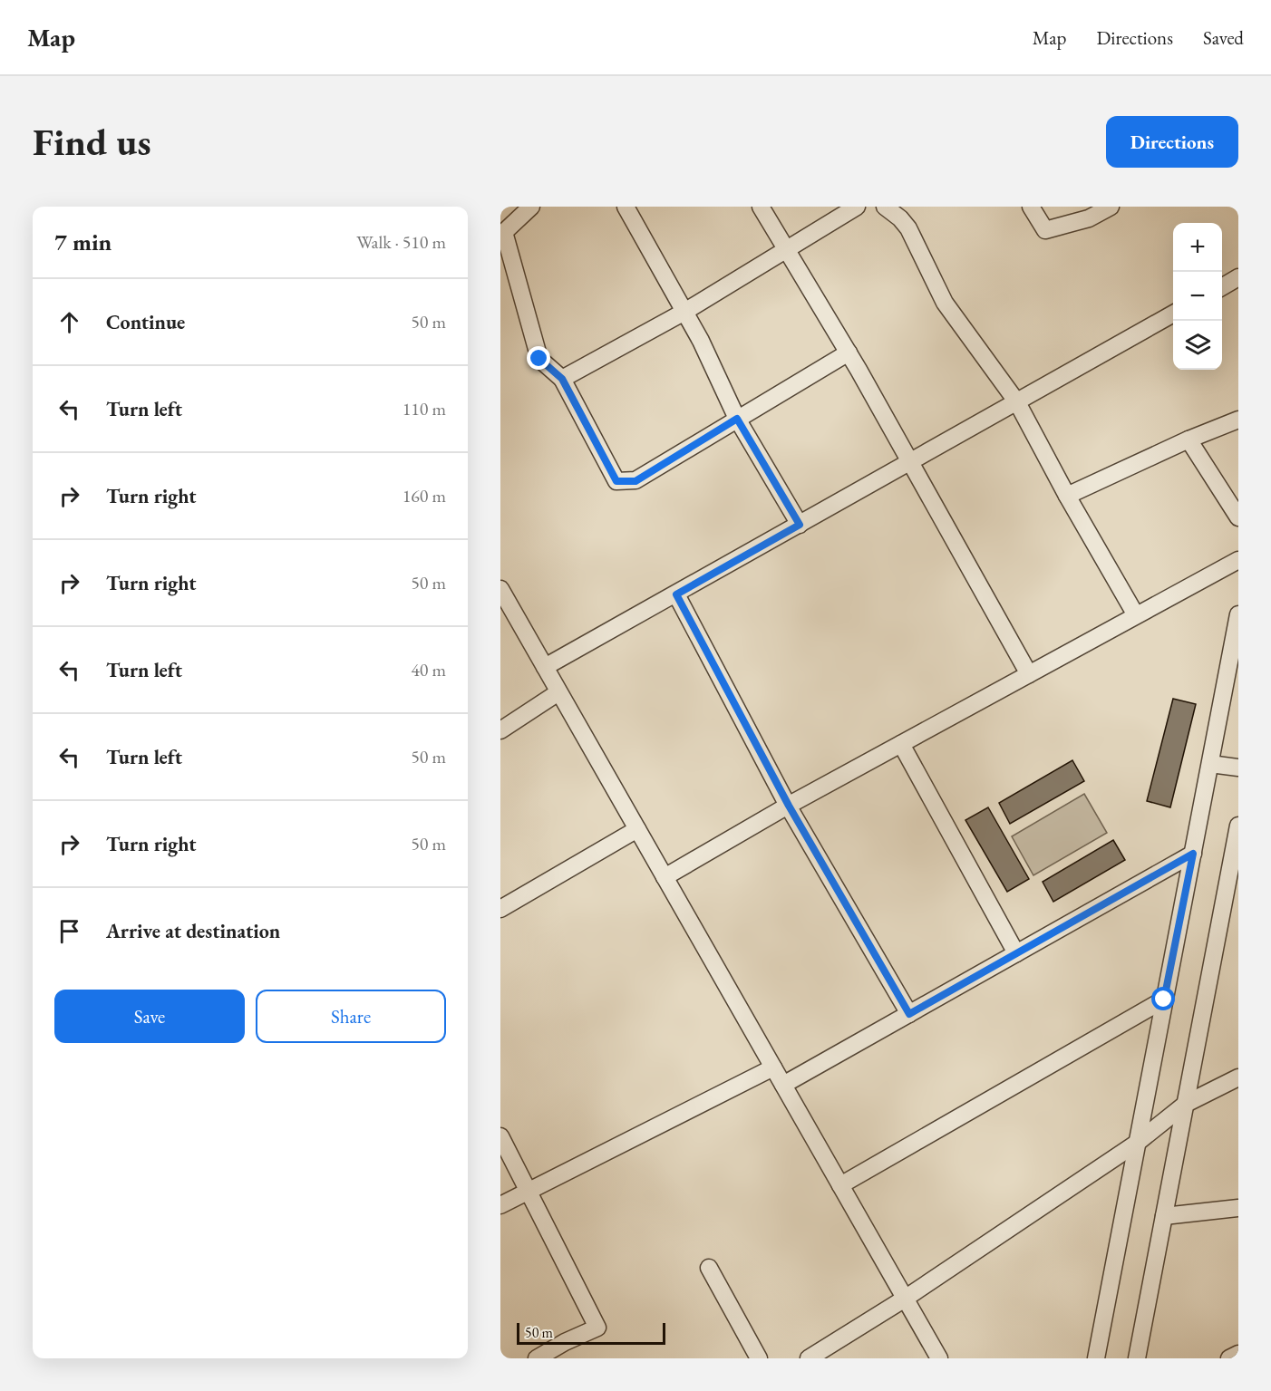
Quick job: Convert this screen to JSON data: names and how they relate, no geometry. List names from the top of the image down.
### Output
{
  "scale_bar": "50 m",
  "page": {
    "header": "Map",
    "nav": ["Map", "Directions", "Saved"],
    "buttons": [
      "Directions",
      ["Save", "Share"]
    ],
    "title": "Find us",
    "heading": ["7 min", "Walk · 510 m"],
    "map_buttons": ["+", "−"],
    "list": [
      ["Continue", "50 m"],
      ["Turn left", "110 m"],
      ["Turn right", "160 m"],
      ["Turn right", "50 m"],
      ["Turn left", "40 m"],
      ["Turn left", "50 m"],
      ["Turn right", "50 m"],
      "Arrive at destination"
    ],
    "scale": "50 m"
  }
}
